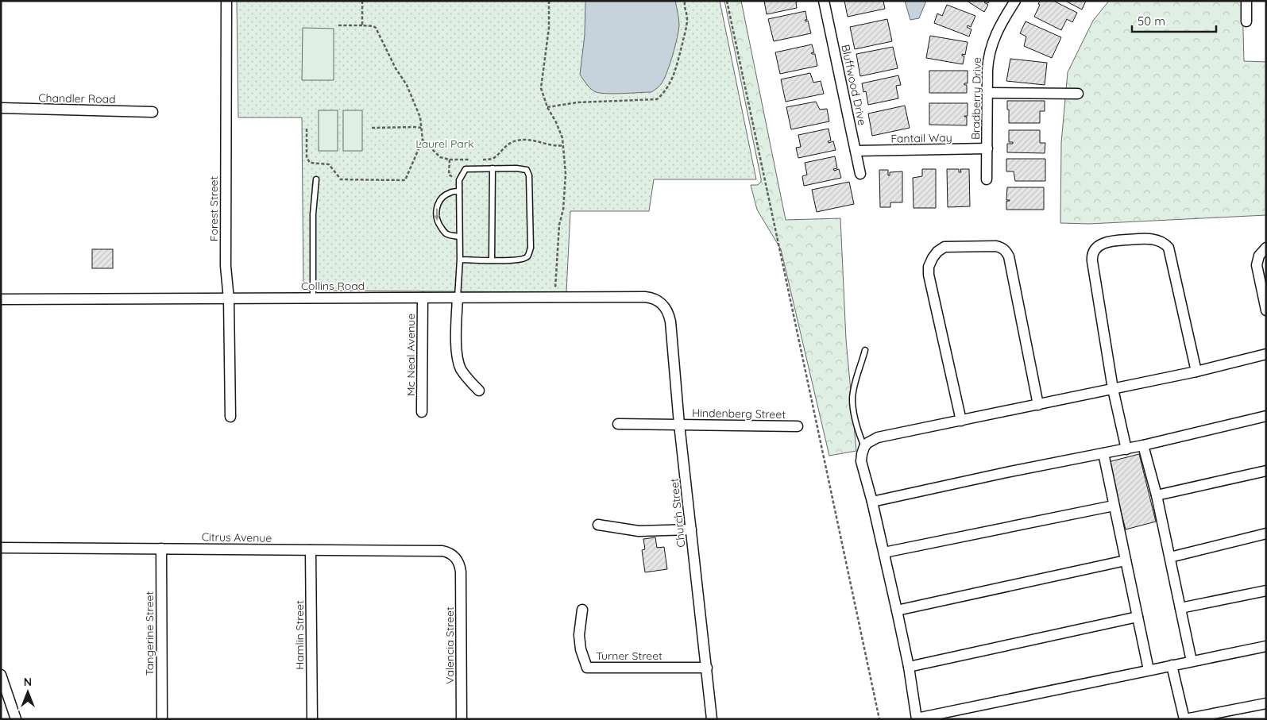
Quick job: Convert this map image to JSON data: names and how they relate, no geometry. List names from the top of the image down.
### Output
{
  "streets": {
    "street": [
      "Bluffwood Drive",
      "Chandler Road",
      "Bradberry Drive",
      "Fantail Way",
      "Forest Street",
      "Collins Road",
      "Mc Neal Avenue",
      "Hindenberg Street",
      "Church Street",
      "Citrus Avenue",
      "Tangerine Street",
      "Hamlin Street",
      "Valencia Street",
      "Turner Street"
    ]
  },
  "crossings": [
    ["Bluffwood Drive", "Fantail Way"],
    ["Bradberry Drive", "Fantail Way"],
    ["Forest Street", "Collins Road"],
    ["Collins Road", "Mc Neal Avenue"],
    ["Collins Road", "Church Street"],
    ["Hindenberg Street", "Church Street"],
    ["Church Street", "Turner Street"],
    ["Citrus Avenue", "Tangerine Street"],
    ["Citrus Avenue", "Hamlin Street"],
    ["Citrus Avenue", "Valencia Street"]
  ],
  "parks": ["Laurel Park"],
  "scale_bar": "50 m",
  "north": "top"
}
